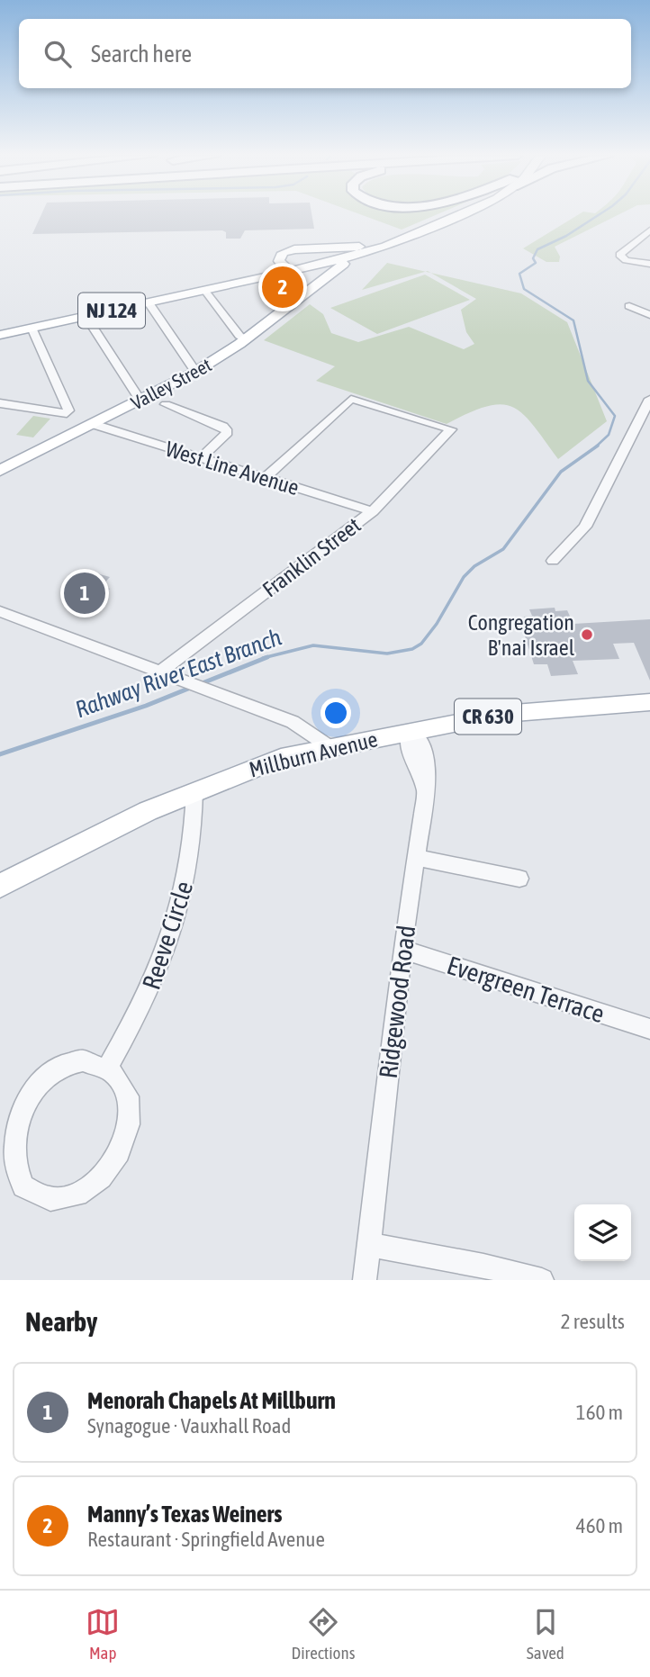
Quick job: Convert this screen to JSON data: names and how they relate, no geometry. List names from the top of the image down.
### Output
{
  "streets": {
    "main road": [
      "NJ 124",
      "Valley Street",
      "CR 630",
      "Millburn Avenue"
    ],
    "street": [
      "West Line Avenue",
      "Franklin Street",
      "Reeve Circle",
      "Evergreen Terrace",
      "Ridgewood Road"
    ]
  },
  "crossings": [
    ["NJ 124", "Valley Street"],
    ["Valley Street", "West Line Avenue"],
    ["West Line Avenue", "Franklin Street"],
    ["Millburn Avenue", "Reeve Circle"],
    ["Millburn Avenue", "Ridgewood Road"],
    ["Evergreen Terrace", "Ridgewood Road"]
  ],
  "water": ["Rahway River East Branch"],
  "places": ["Congregation B'nai Israel"],
  "page": {
    "search": "Search here",
    "pins": ["2", "1"],
    "heading": ["Nearby", "2 results"],
    "list": [
      {
        "mark": "1",
        "name": "Menorah Chapels At Millburn",
        "note": "Synagogue · Vauxhall Road",
        "value": "160 m"
      },
      {
        "mark": "2",
        "name": "Manny’s Texas Weiners",
        "note": "Restaurant · Springfield Avenue",
        "value": "460 m"
      }
    ],
    "nav": ["Map", "Directions", "Saved"]
  }
}
